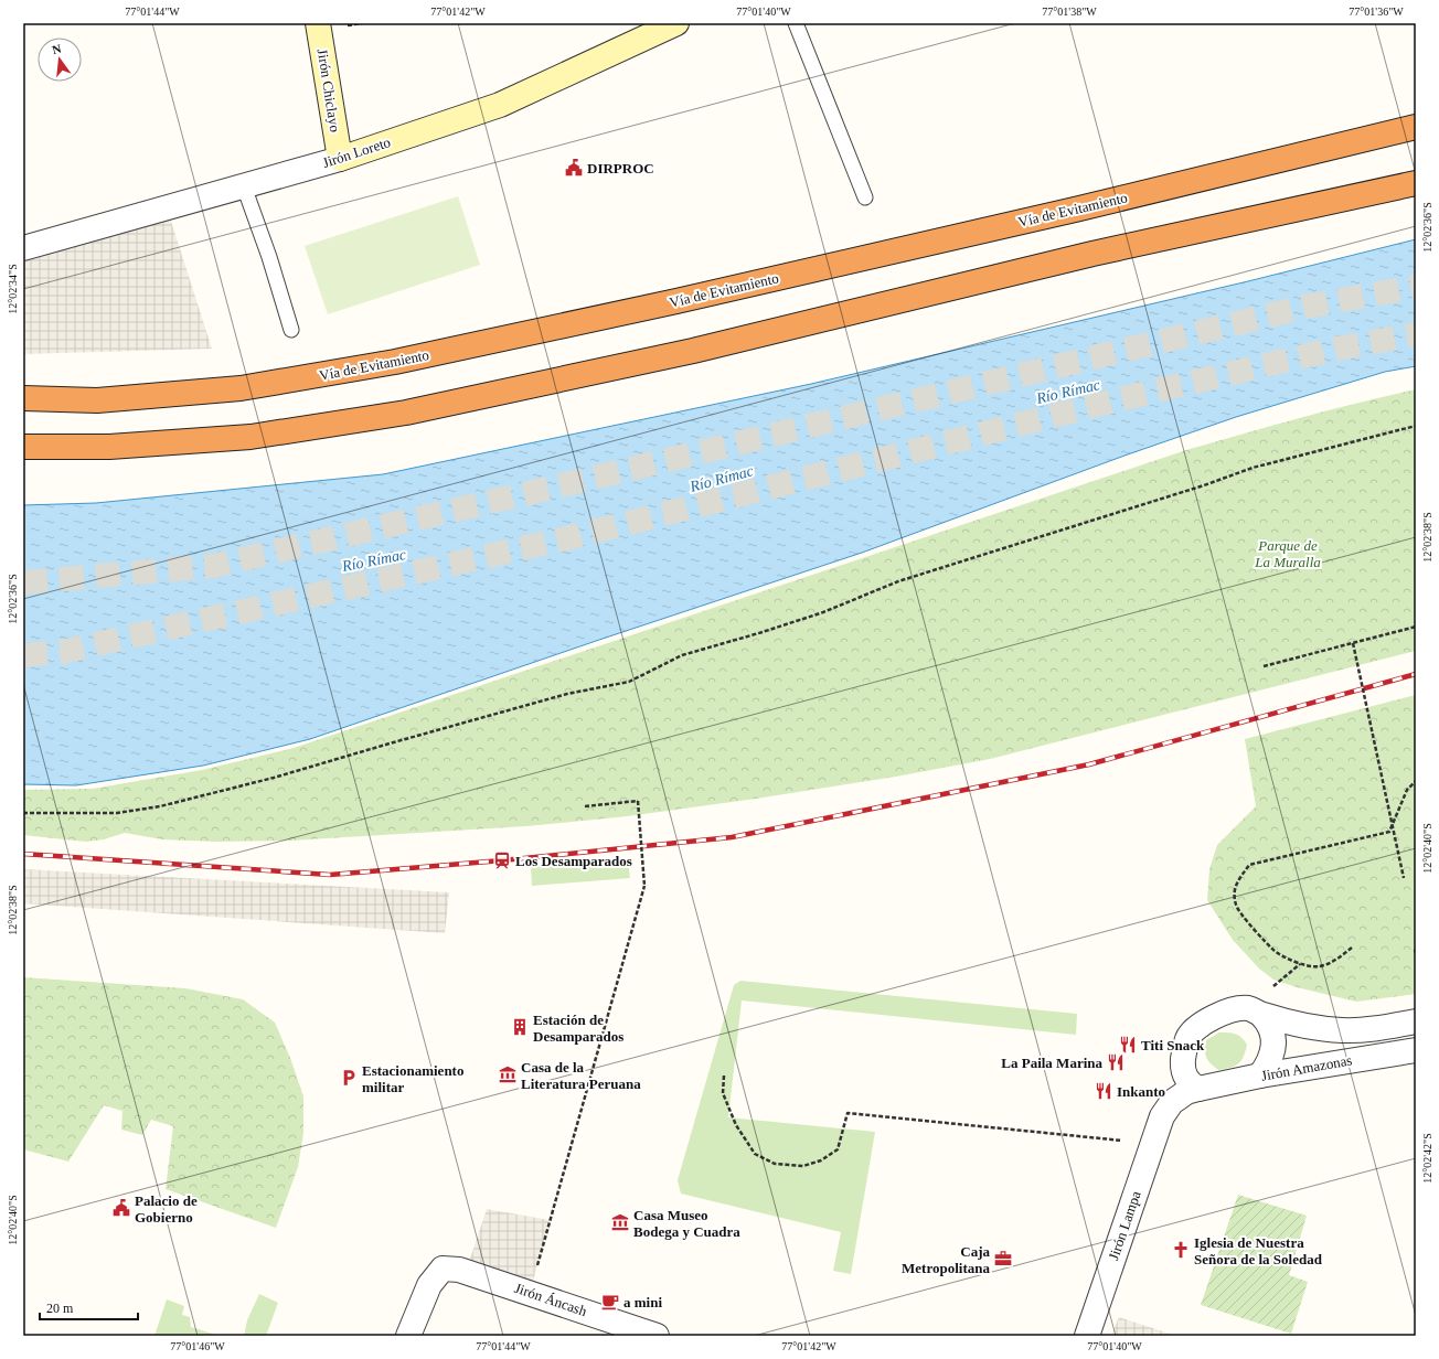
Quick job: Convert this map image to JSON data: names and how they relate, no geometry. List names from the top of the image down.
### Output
{
  "streets": {
    "highway": ["Vía de Evitamiento"],
    "main road": ["Jirón Chiclayo", "Jirón Loreto"],
    "street": ["Jirón Amazonas", "Jirón Lampa", "Jirón Áncash"]
  },
  "crossings": [
    ["Jirón Chiclayo", "Jirón Loreto"],
    ["Jirón Amazonas", "Jirón Lampa"]
  ],
  "water": ["Río Rímac"],
  "parks": ["Parque de La Muralla"],
  "places": {
    "public building": ["DIRPROC", "Palacio de Gobierno"],
    "station": ["Los Desamparados"],
    "building": ["Estación de Desamparados"],
    "restaurant": ["Titi Snack", "La Paila Marina", "Inkanto"],
    "museum": ["Casa de la Literatura Peruana", "Casa Museo Bodega y Cuadra"],
    "parking": ["Estacionamiento militar"],
    "church": ["Iglesia de Nuestra Señora de la Soledad"],
    "office": ["Caja Metropolitana"],
    "cafe": ["a mini"]
  },
  "scale_bar": "20 m",
  "north": "top",
  "coordinates": [
    "77°01'44\"W",
    "77°01'42\"W",
    "77°01'40\"W",
    "77°01'38\"W",
    "77°01'36\"W",
    "12°02'36\"S",
    "12°02'34\"S",
    "12°02'38\"S",
    "12°02'40\"S",
    "12°02'42\"S",
    "77°01'46\"W"
  ]
}
